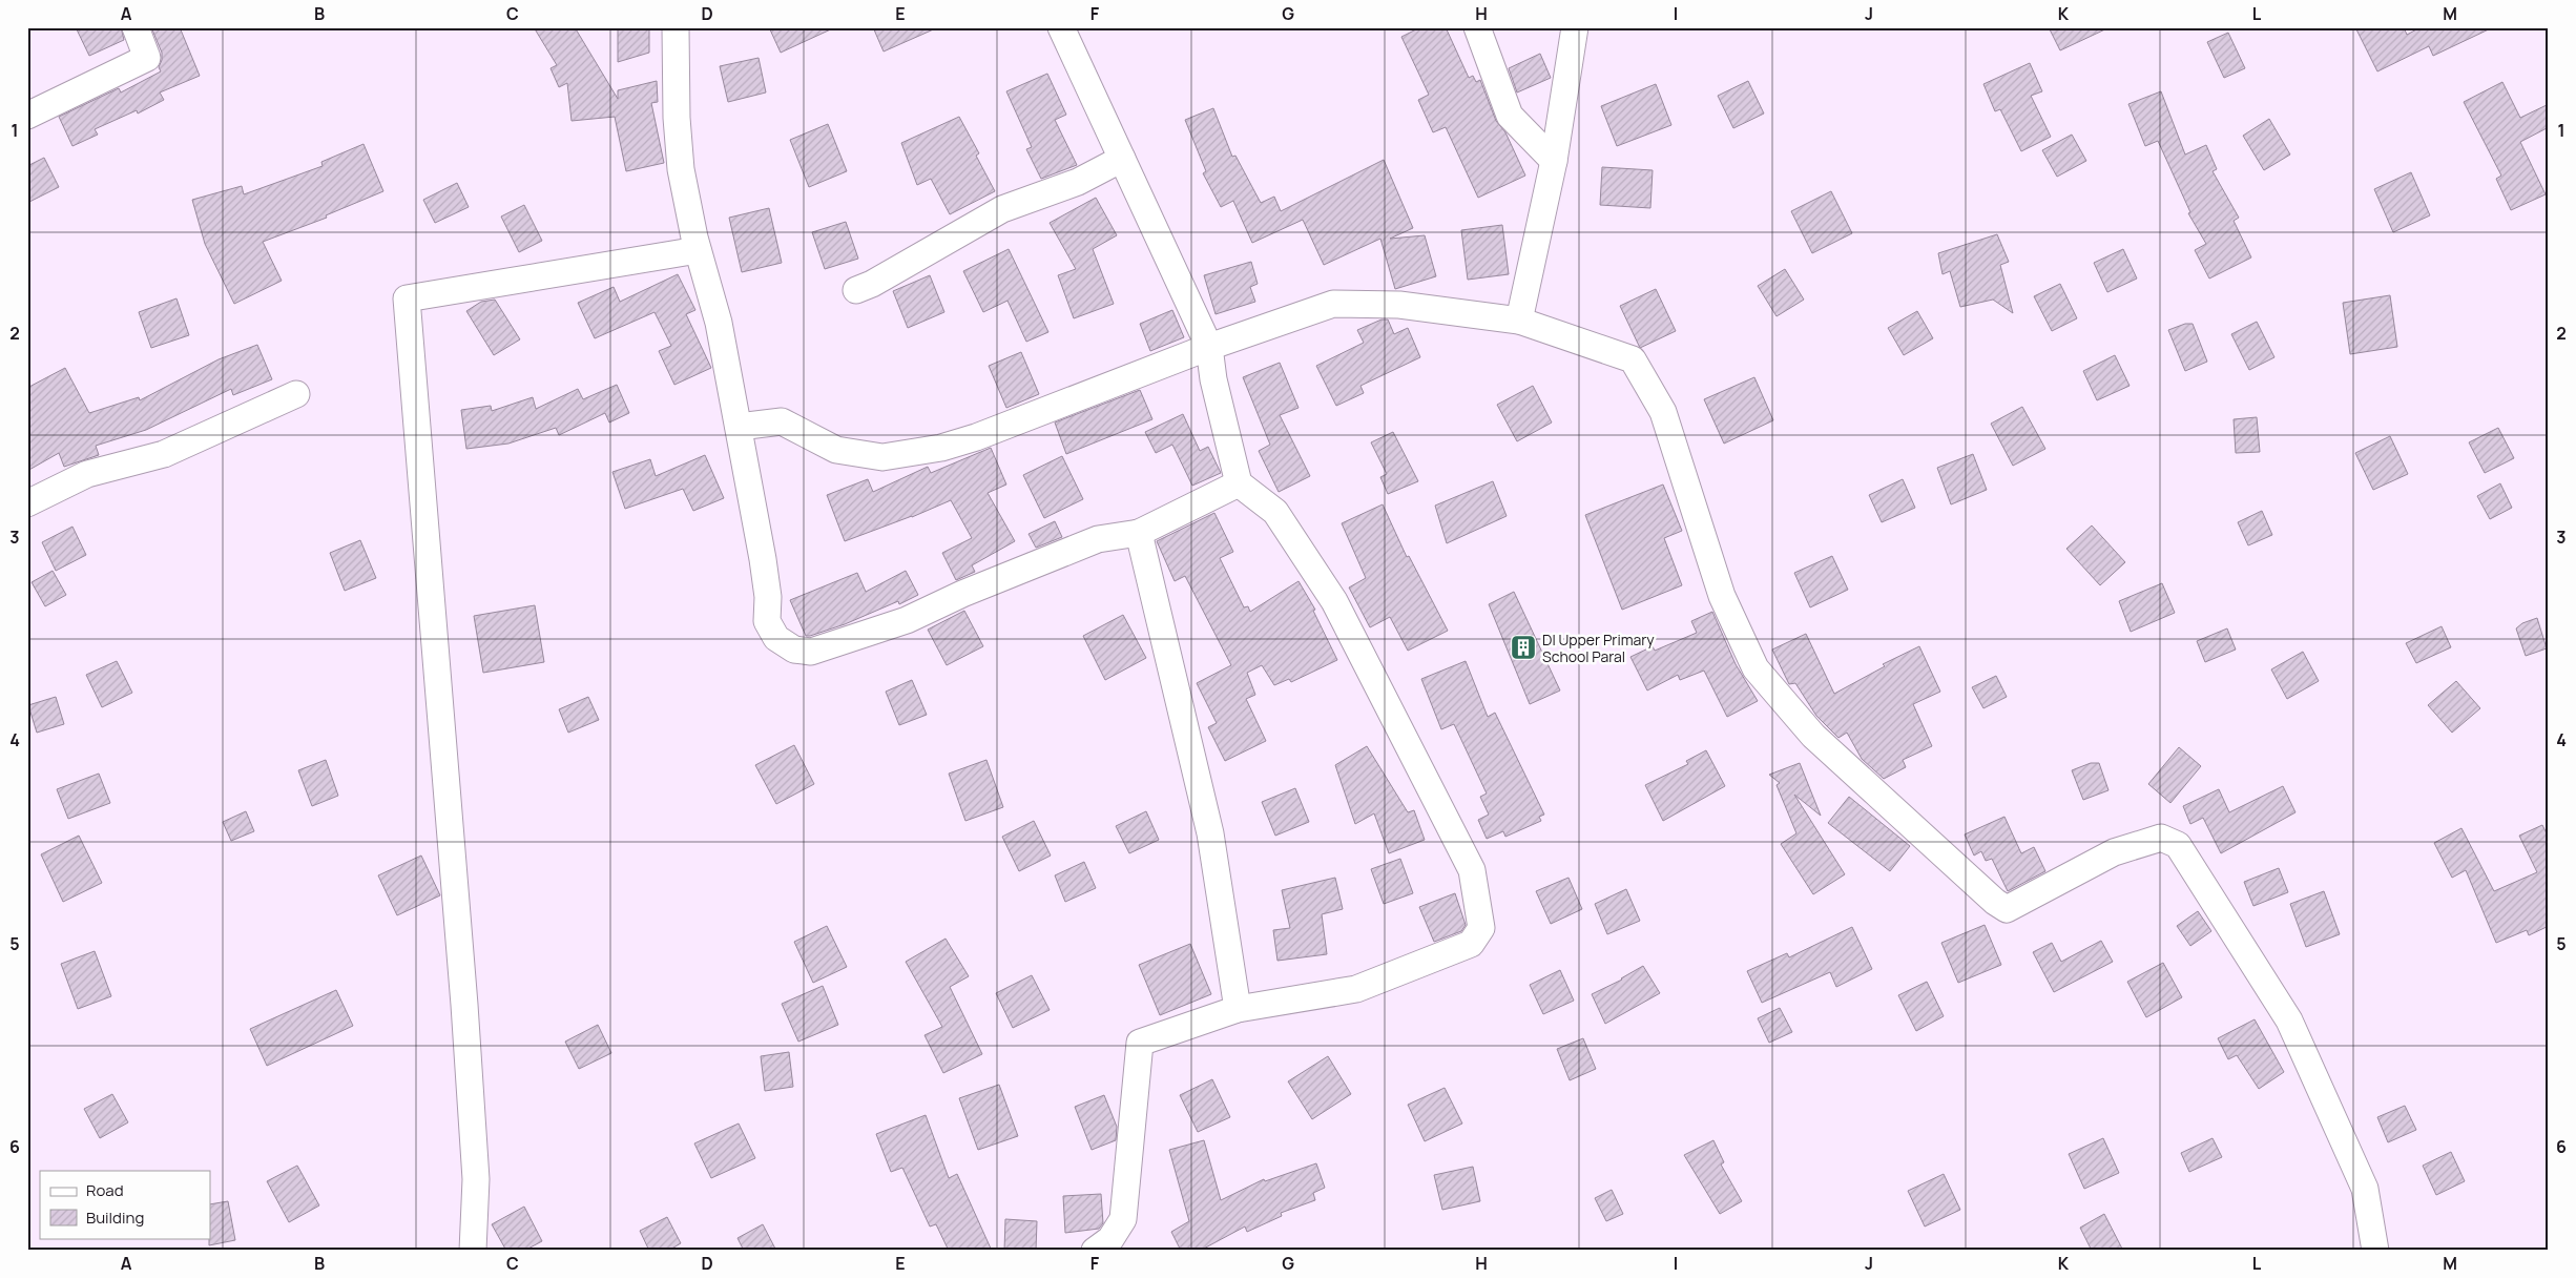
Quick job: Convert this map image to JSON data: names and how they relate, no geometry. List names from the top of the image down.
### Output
{
  "places": {
    "building": ["DI Upper Primary School Paral"]
  },
  "legend": ["Road", "Building"],
  "grid": {
    "columns": [
      "A",
      "B",
      "C",
      "D",
      "E",
      "F",
      "G",
      "H",
      "I",
      "J",
      "K",
      "L",
      "M"
    ],
    "rows": [
      "1",
      "2",
      "3",
      "4",
      "5",
      "6"
    ]
  }
}
